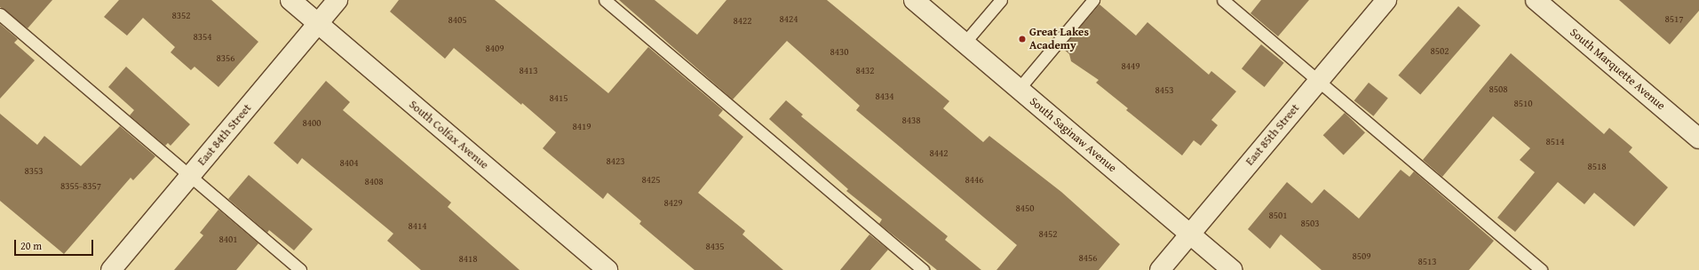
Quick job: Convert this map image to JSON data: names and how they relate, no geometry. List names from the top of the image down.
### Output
{
  "streets": {
    "street": [
      "South Marquette Avenue",
      "East 84th Street",
      "South Colfax Avenue",
      "South Saginaw Avenue",
      "East 85th Street"
    ]
  },
  "crossings": [
    ["East 84th Street", "South Colfax Avenue"],
    ["South Saginaw Avenue", "East 85th Street"]
  ],
  "places": ["Great Lakes Academy"],
  "house_numbers": [
    "8352",
    "8424",
    "8517",
    "8405",
    "8422",
    "8354",
    "8409",
    "8502",
    "8430",
    "8356",
    "8449",
    "8413",
    "8432",
    "8508",
    "8453",
    "8434",
    "8415",
    "8510",
    "8438",
    "8400",
    "8419",
    "8514",
    "8442",
    "8423",
    "8404",
    "8518",
    "8353",
    "8425",
    "8446",
    "8408",
    "8355-8357",
    "8429",
    "8450",
    "8501",
    "8503",
    "8414",
    "8452",
    "8401",
    "8435",
    "8509",
    "8456",
    "8418",
    "8513"
  ],
  "scale_bar": "20 m"
}
